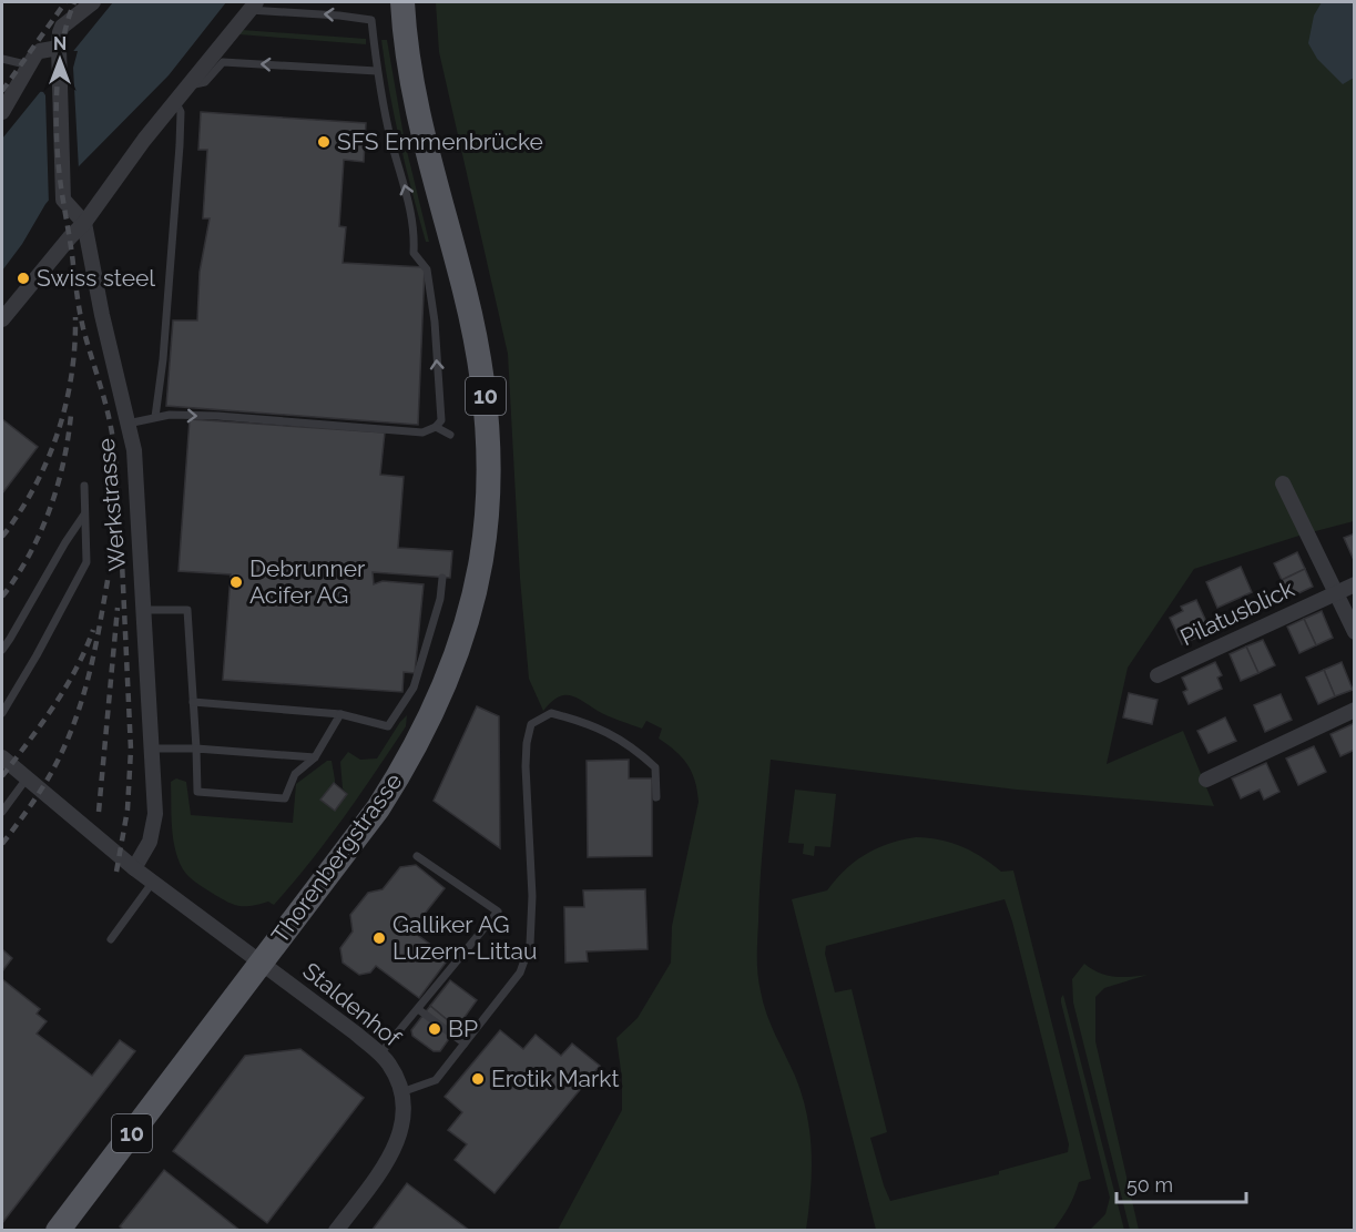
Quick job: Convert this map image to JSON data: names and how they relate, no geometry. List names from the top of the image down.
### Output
{
  "streets": {
    "main road": ["10", "Thorenbergstrasse"],
    "street": ["Werkstrasse", "Pilatusblick", "Staldenhof"]
  },
  "crossings": [
    ["Thorenbergstrasse", "Staldenhof"]
  ],
  "places": [
    "SFS Emmenbrücke",
    "Swiss steel",
    "Debrunner Acifer AG",
    "Galliker AG Luzern-Littau",
    "BP",
    "Erotik Markt"
  ],
  "scale_bar": "50 m",
  "north": "top"
}
